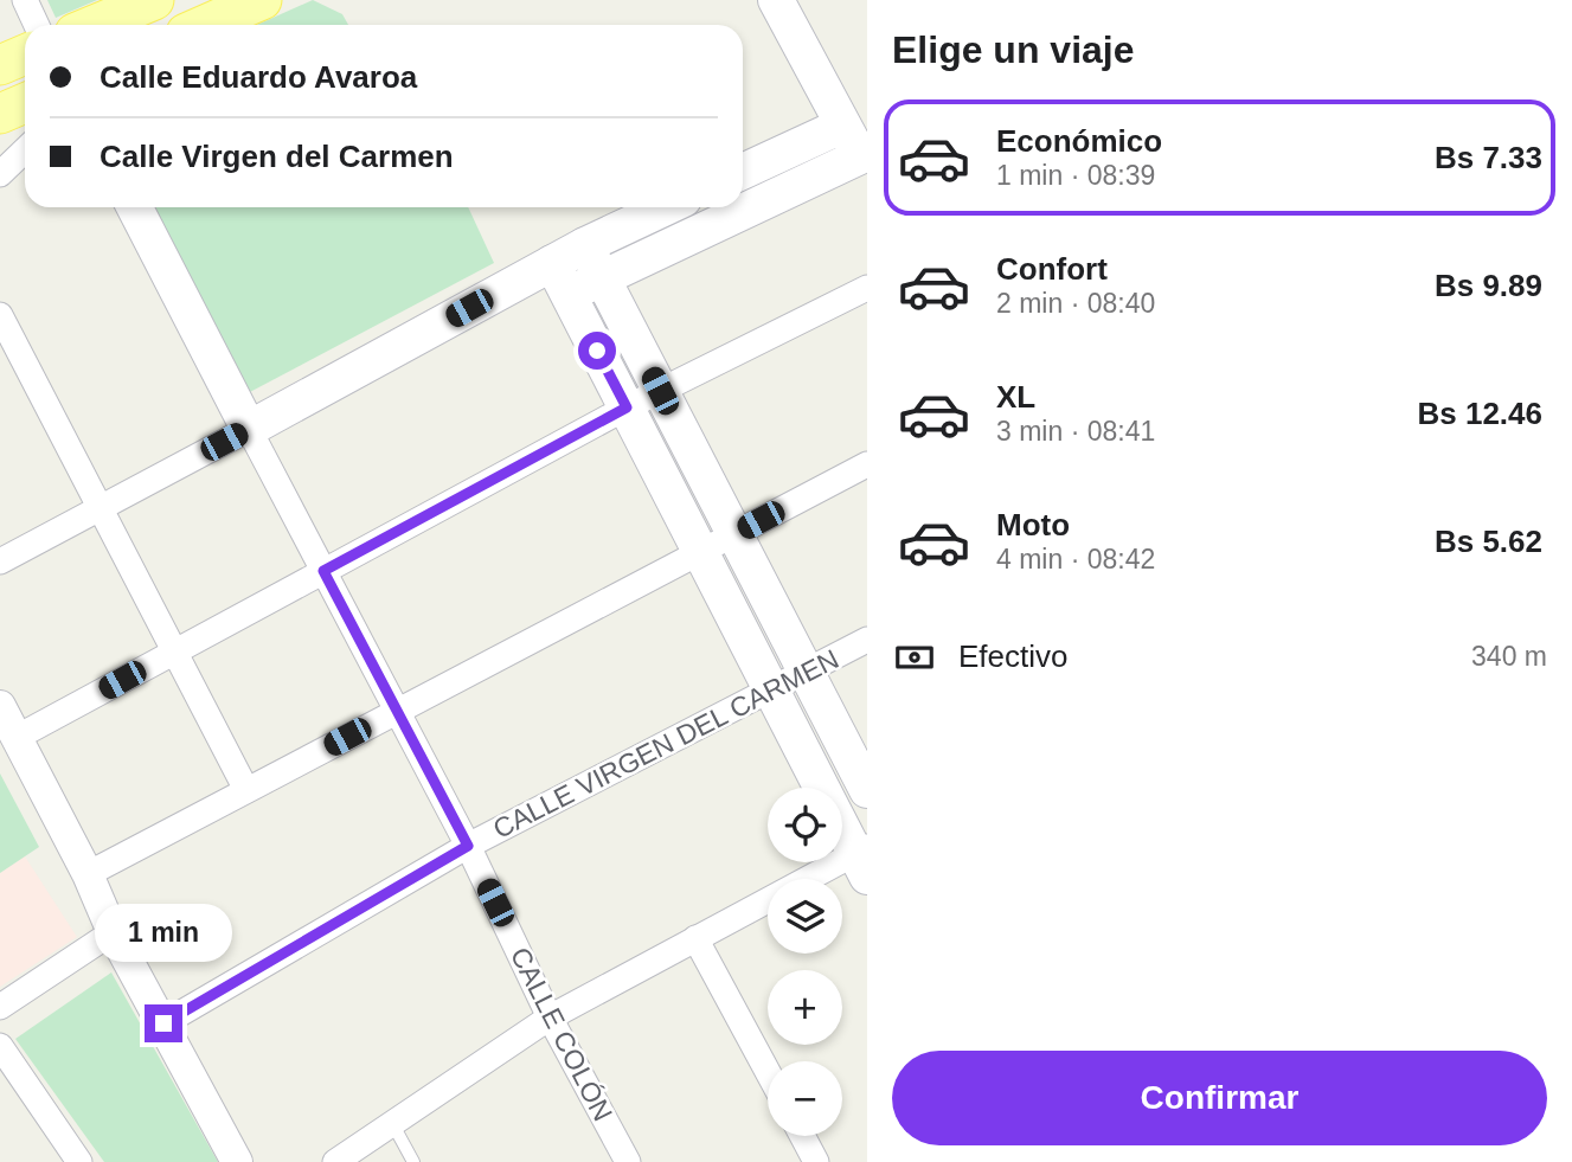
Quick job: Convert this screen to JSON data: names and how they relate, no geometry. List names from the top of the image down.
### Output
{
  "streets": {
    "main road": ["CALLE COLÓN"],
    "street": ["CALLE VIRGEN DEL CARMEN"]
  },
  "crossings": [
    ["CALLE VIRGEN DEL CARMEN", "CALLE COLÓN"]
  ],
  "page": {
    "heading": "Elige un viaje",
    "banner": ["Calle Eduardo Avaroa", "Calle Virgen del Carmen"],
    "list": [
      {
        "name": "Económico",
        "note": "1 min · 08:39",
        "value": "Bs 7.33"
      },
      {
        "name": "Confort",
        "note": "2 min · 08:40",
        "value": "Bs 9.89"
      },
      {
        "name": "XL",
        "note": "3 min · 08:41",
        "value": "Bs 12.46"
      },
      {
        "name": "Moto",
        "note": "4 min · 08:42",
        "value": "Bs 5.62"
      }
    ],
    "pay": ["Efectivo", "340 m"],
    "map_buttons": ["+", "−"],
    "bubble": "1 min",
    "buttons": "Confirmar"
  }
}
